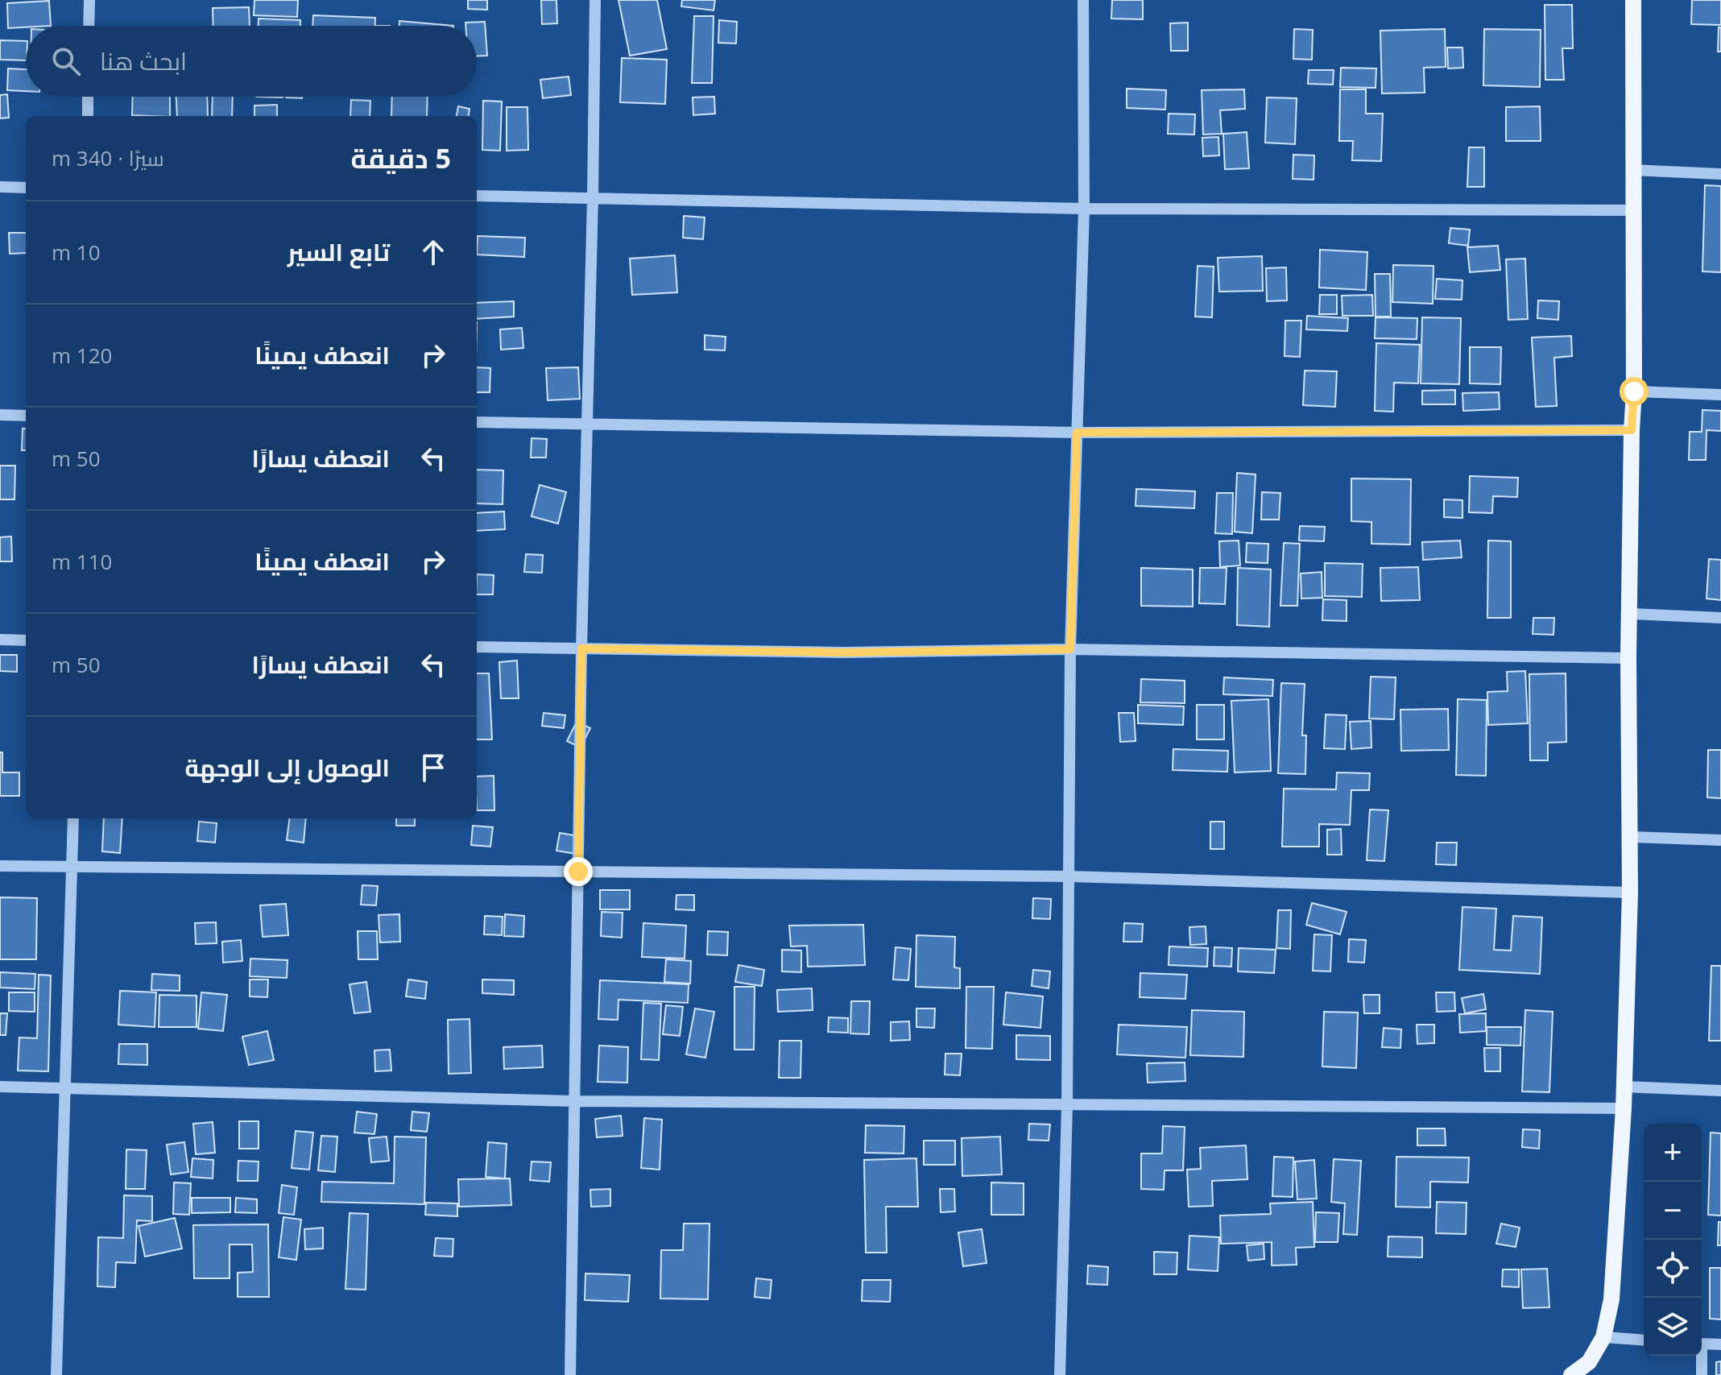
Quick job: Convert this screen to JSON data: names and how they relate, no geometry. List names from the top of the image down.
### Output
{
  "page": {
    "search": "ابحث هنا",
    "heading": ["5 دقيقة", "سيرًا · 340 m"],
    "list": [
      ["تابع السير", "10 m"],
      ["انعطف يمينًا", "120 m"],
      ["انعطف يسارًا", "50 m"],
      ["انعطف يمينًا", "110 m"],
      ["انعطف يسارًا", "50 m"],
      "الوصول إلى الوجهة"
    ],
    "map_buttons": ["+", "−"]
  }
}
